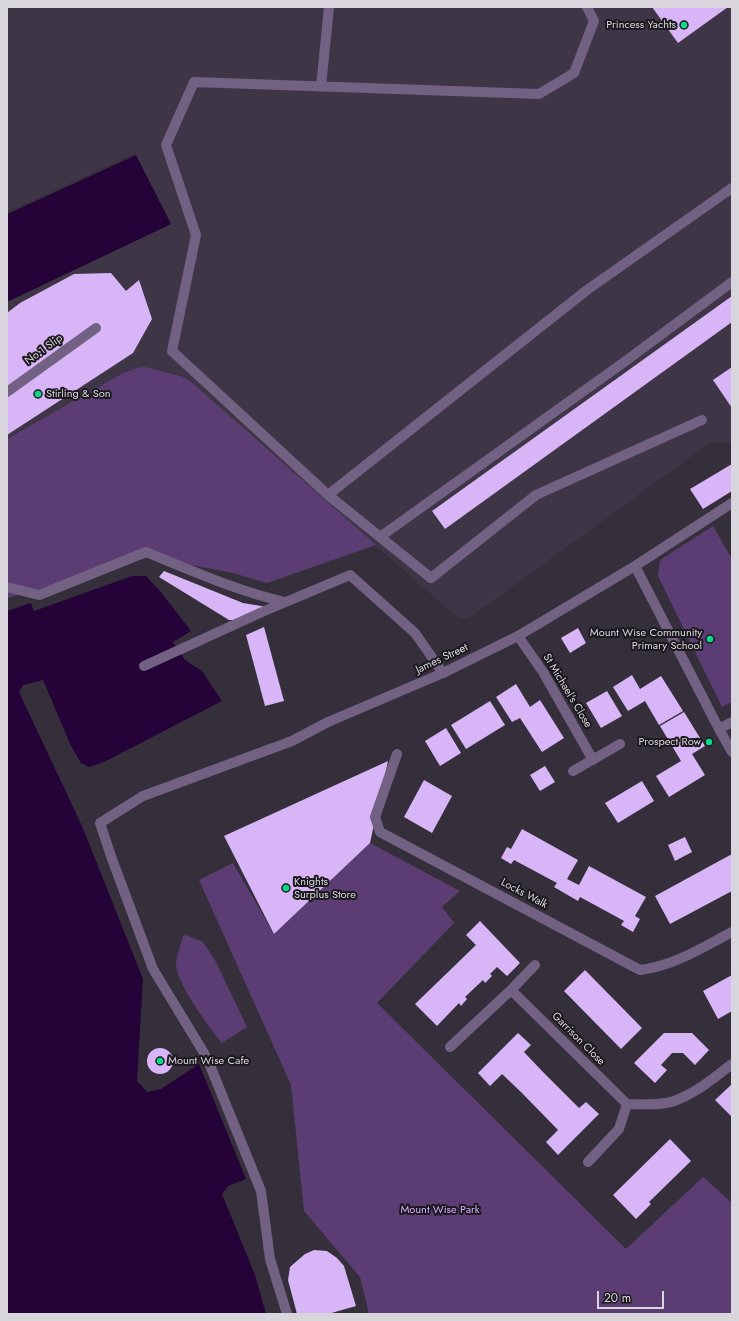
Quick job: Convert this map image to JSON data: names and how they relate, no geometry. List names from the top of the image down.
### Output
{
  "streets": {
    "street": [
      "No.1 Slip",
      "James Street",
      "St Michael's Close",
      "Locks Walk",
      "Garrison Close"
    ]
  },
  "crossings": [
    ["James Street", "St Michael's Close"]
  ],
  "parks": ["Mount Wise Park"],
  "places": [
    "Princess Yachts",
    "Stirling & Son",
    "Mount Wise Community Primary School",
    "Prospect Row",
    "Knights Surplus Store",
    "Mount Wise Cafe"
  ],
  "scale_bar": "20 m"
}
